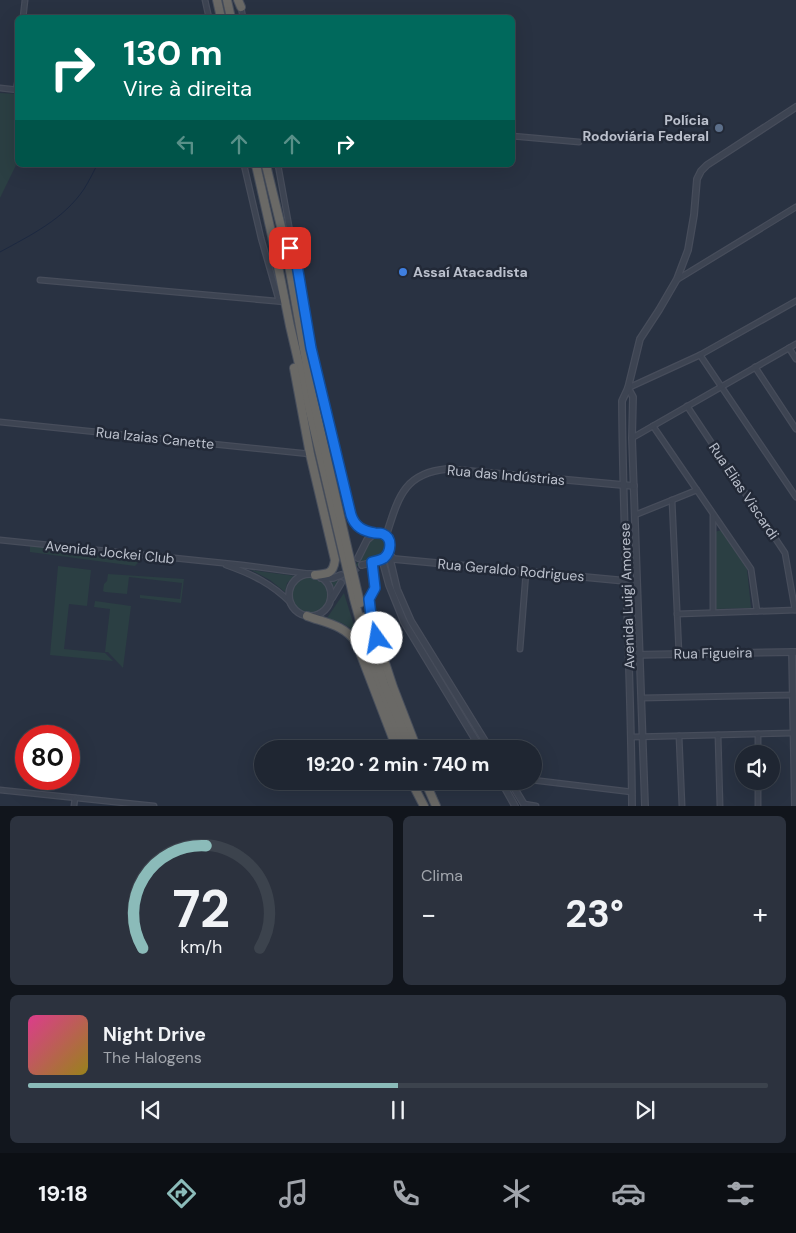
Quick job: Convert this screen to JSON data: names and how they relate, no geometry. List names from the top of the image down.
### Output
{
  "streets": {
    "street": [
      "Rua Izaias Canette",
      "Rua das Indústrias",
      "Rua Elias Viscardi",
      "Avenida Jockei Club",
      "Rua Geraldo Rodrigues",
      "Avenida Luigi Amorese",
      "Rua Figueira"
    ]
  },
  "crossings": [
    ["Rua das Indústrias", "Avenida Luigi Amorese"],
    ["Rua Geraldo Rodrigues", "Avenida Luigi Amorese"],
    ["Avenida Luigi Amorese", "Rua Figueira"]
  ],
  "places": ["Polícia Rodoviária Federal", "Assaí Atacadista"],
  "page": {
    "turn": ["130 m", "Vire à direita"],
    "limit": "80",
    "trip": "19:20 · 2 min · 740 m",
    "tile": "Clima",
    "heat": ["−", "23°", "+"],
    "song": ["Night Drive", "The Halogens"],
    "tabs": "19:18",
    "gauge": ["72", "km/h"]
  }
}
